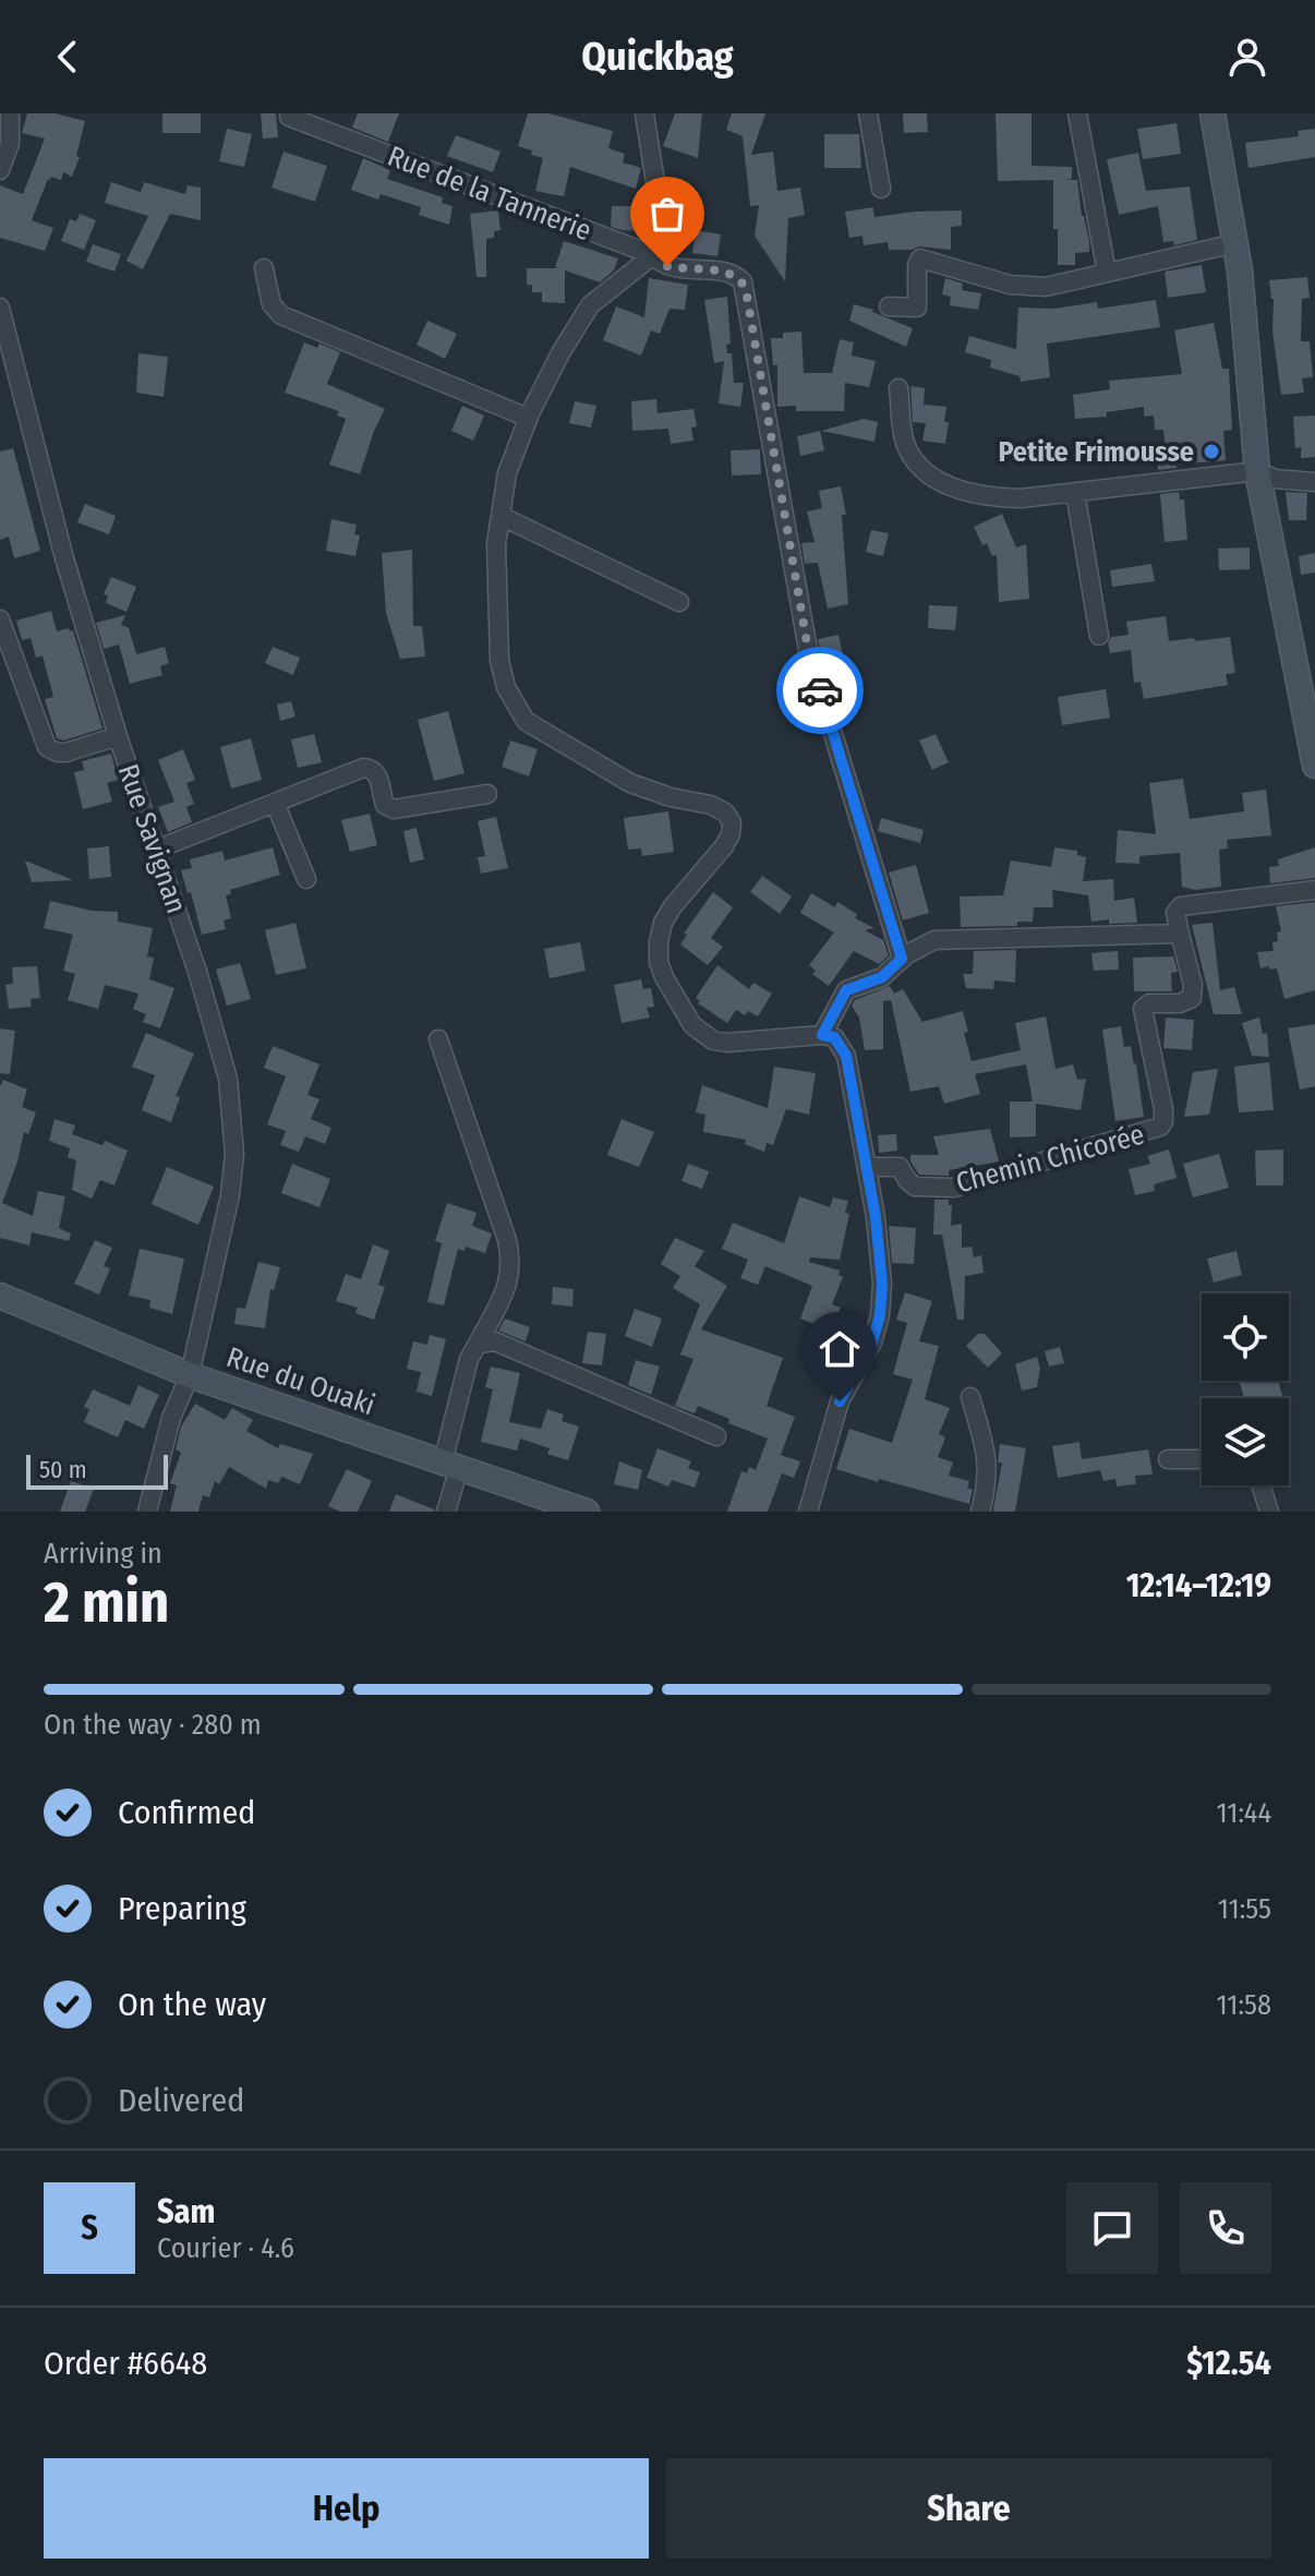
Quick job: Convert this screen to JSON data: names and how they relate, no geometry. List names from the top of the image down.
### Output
{
  "streets": {
    "main road": ["Rue du Ouaki"],
    "street": ["Rue de la Tannerie", "Rue Savignan", "Chemin Chicorée"]
  },
  "crossings": [
    ["Rue Savignan", "Rue du Ouaki"]
  ],
  "places": ["Petite Frimousse"],
  "scale_bar": "50 m",
  "page": {
    "header": "Quickbag",
    "scale": "50 m",
    "heading": ["2 min", "Arriving in", "12:14–12:19"],
    "panel": [
      "Sam",
      "Courier · 4.6",
      "Order #6648",
      "$12.54"
    ],
    "bar": "On the way · 280 m",
    "list": [
      ["Confirmed", "11:44"],
      ["Preparing", "11:55"],
      ["On the way", "11:58"],
      "Delivered"
    ],
    "round": "S",
    "buttons": ["Help", "Share"]
  }
}
